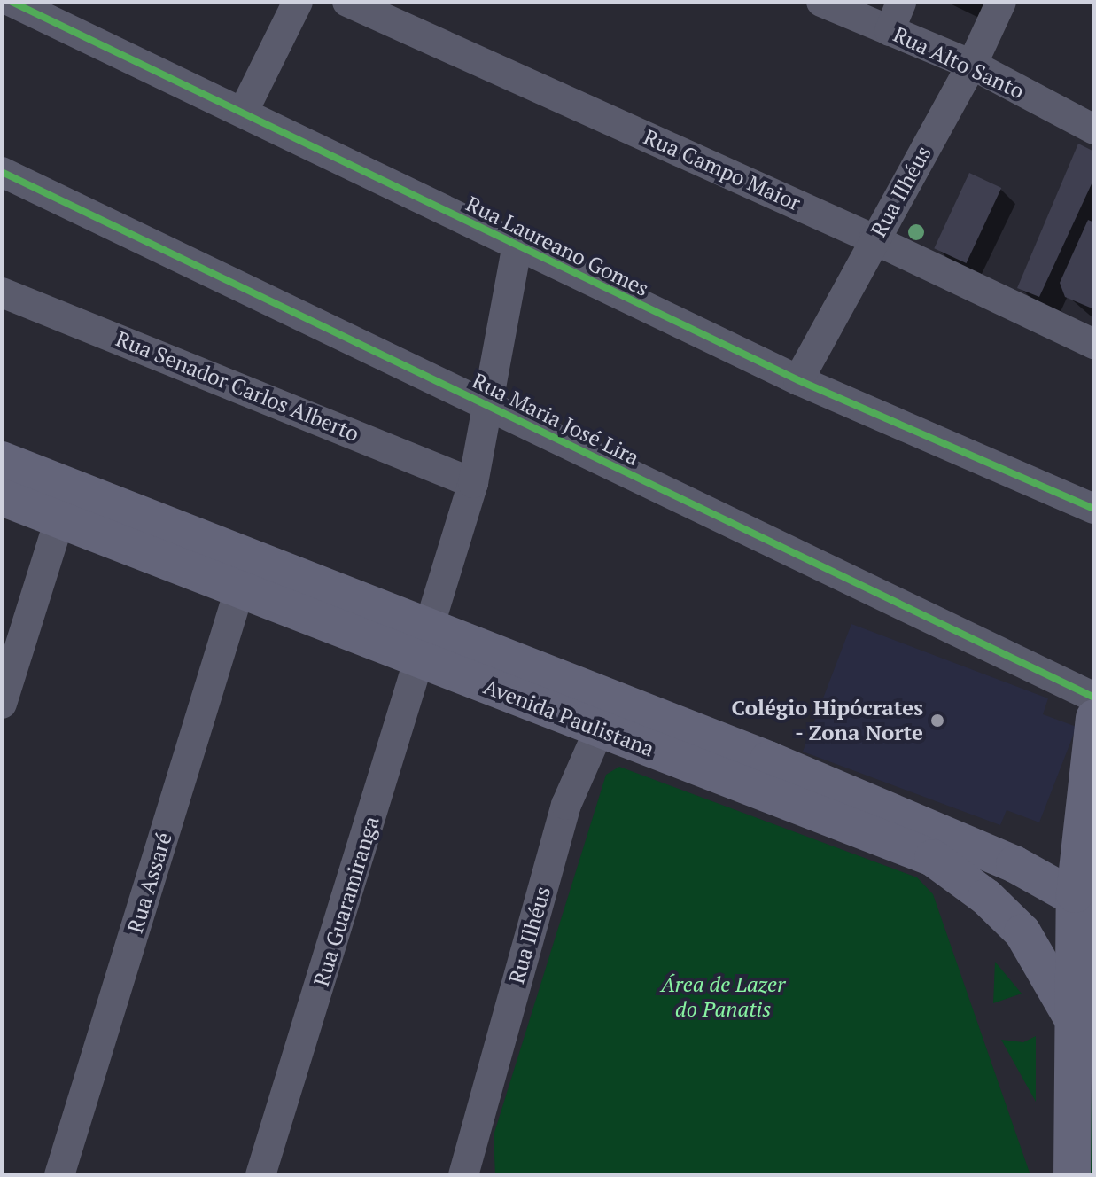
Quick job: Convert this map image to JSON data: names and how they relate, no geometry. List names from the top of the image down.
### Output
{
  "streets": {
    "main road": ["Avenida Paulistana"],
    "street": [
      "Rua Alto Santo",
      "Rua Campo Maior",
      "Rua Ilhéus",
      "Rua Laureano Gomes",
      "Rua Senador Carlos Alberto",
      "Rua Maria José Lira",
      "Rua Assaré",
      "Rua Guaramiranga"
    ]
  },
  "crossings": [
    ["Rua Alto Santo", "Rua Ilhéus"],
    ["Rua Campo Maior", "Rua Ilhéus"],
    ["Rua Ilhéus", "Rua Laureano Gomes"],
    ["Rua Ilhéus", "Avenida Paulistana"],
    ["Rua Laureano Gomes", "Rua Guaramiranga"],
    ["Rua Senador Carlos Alberto", "Rua Guaramiranga"],
    ["Rua Maria José Lira", "Rua Guaramiranga"],
    ["Avenida Paulistana", "Rua Assaré"],
    ["Avenida Paulistana", "Rua Guaramiranga"]
  ],
  "parks": ["Área de Lazer do Panatis"],
  "places": ["Colégio Hipócrates - Zona Norte"]
}
